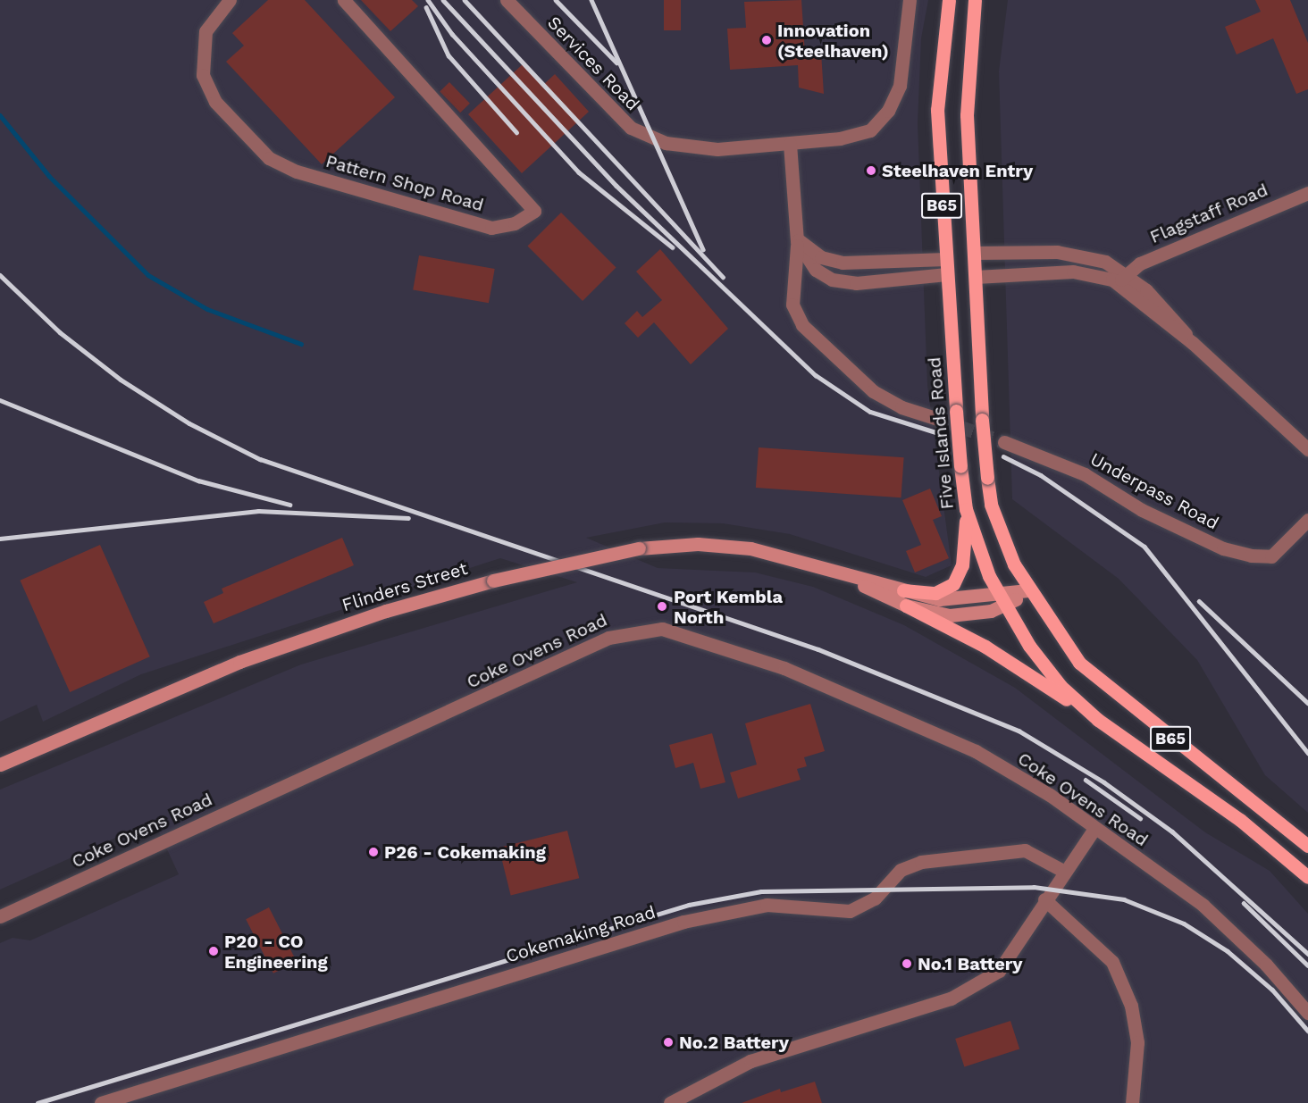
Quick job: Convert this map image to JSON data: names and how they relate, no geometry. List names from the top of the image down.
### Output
{
  "streets": {
    "main road": ["B65", "Five Islands Road"],
    "street": [
      "Services Road",
      "Pattern Shop Road",
      "Flagstaff Road",
      "Underpass Road",
      "Flinders Street",
      "Coke Ovens Road",
      "Cokemaking Road"
    ]
  },
  "crossings": [
    ["B65", "Flinders Street"],
    ["Five Islands Road", "Flinders Street"]
  ],
  "places": [
    "Innovation (Steelhaven)",
    "Steelhaven Entry",
    "Port Kembla North",
    "P26 - Cokemaking",
    "P20 - CO Engineering",
    "No.1 Battery",
    "No.2 Battery"
  ]
}
